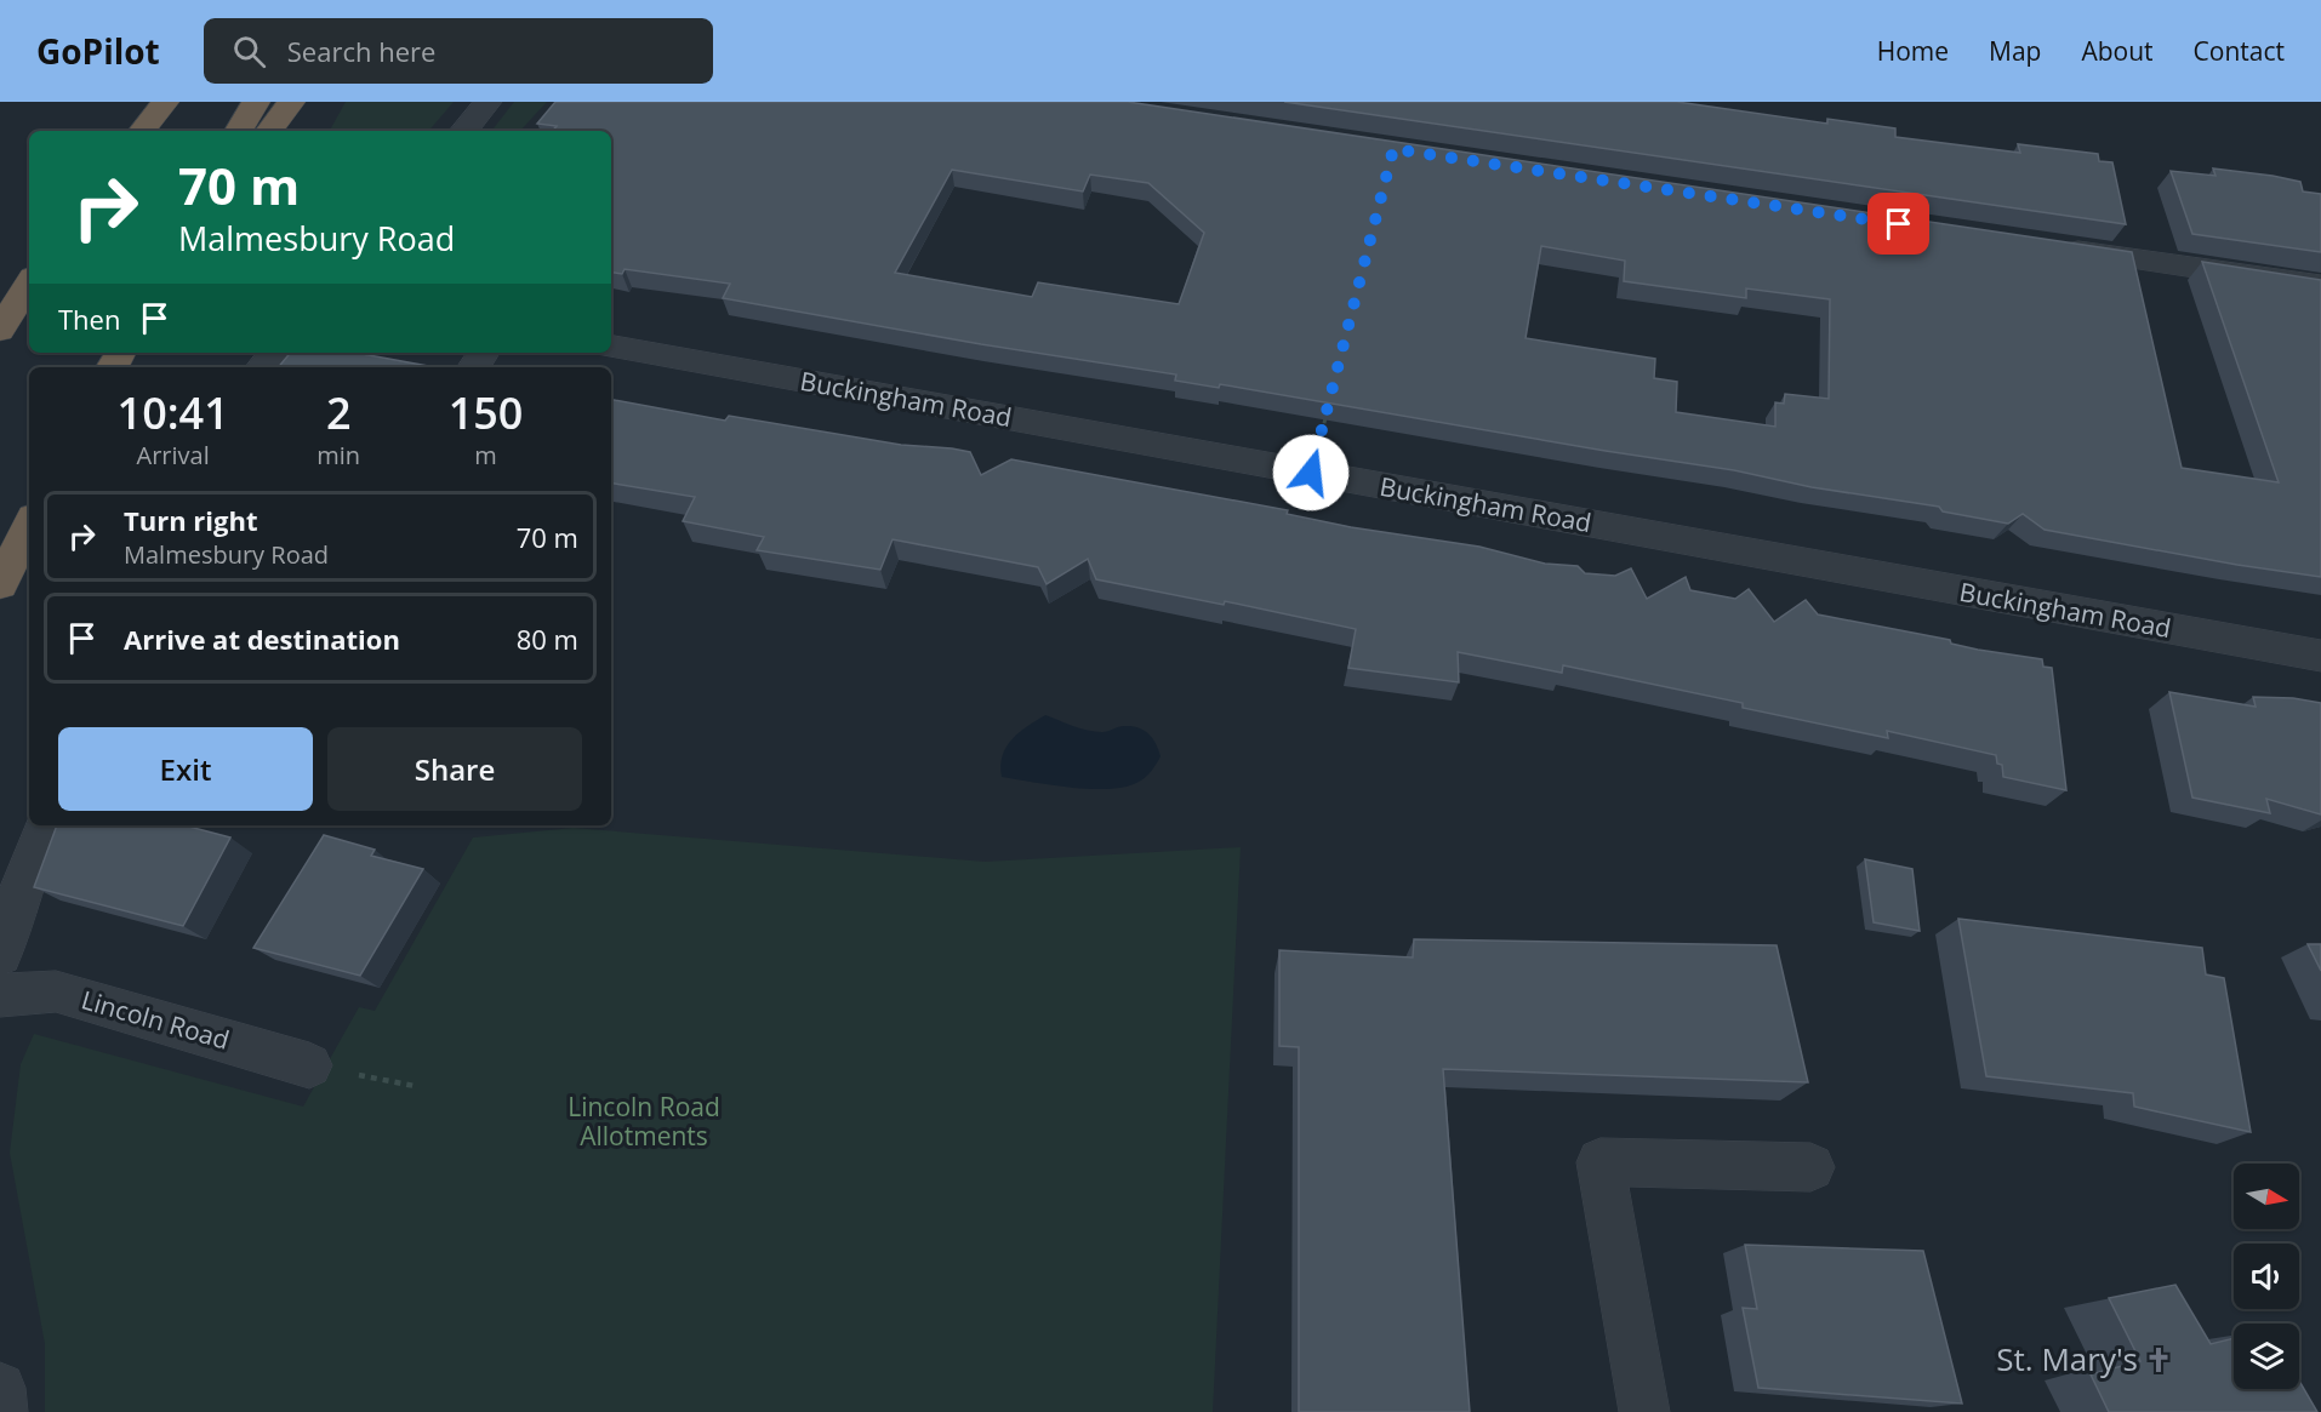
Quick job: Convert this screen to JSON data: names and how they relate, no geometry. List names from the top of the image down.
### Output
{
  "streets": {
    "street": ["Buckingham Road", "Lincoln Road"]
  },
  "parks": ["Lincoln Road Allotments"],
  "places": {
    "church": ["St. Mary's"]
  },
  "north": "right",
  "page": {
    "header": "GoPilot",
    "search": "Search here",
    "nav": [
      "Home",
      "Map",
      "About",
      "Contact"
    ],
    "turn": ["70 m", "Malmesbury Road"],
    "then": "Then",
    "eta": [
      "10:41",
      "Arrival",
      "2",
      "min",
      "150",
      "m"
    ],
    "list": [
      {
        "name": "Turn right",
        "note": "Malmesbury Road",
        "value": "70 m"
      },
      {
        "name": "Arrive at destination",
        "value": "80 m"
      }
    ],
    "buttons": ["Exit", "Share"]
  }
}
